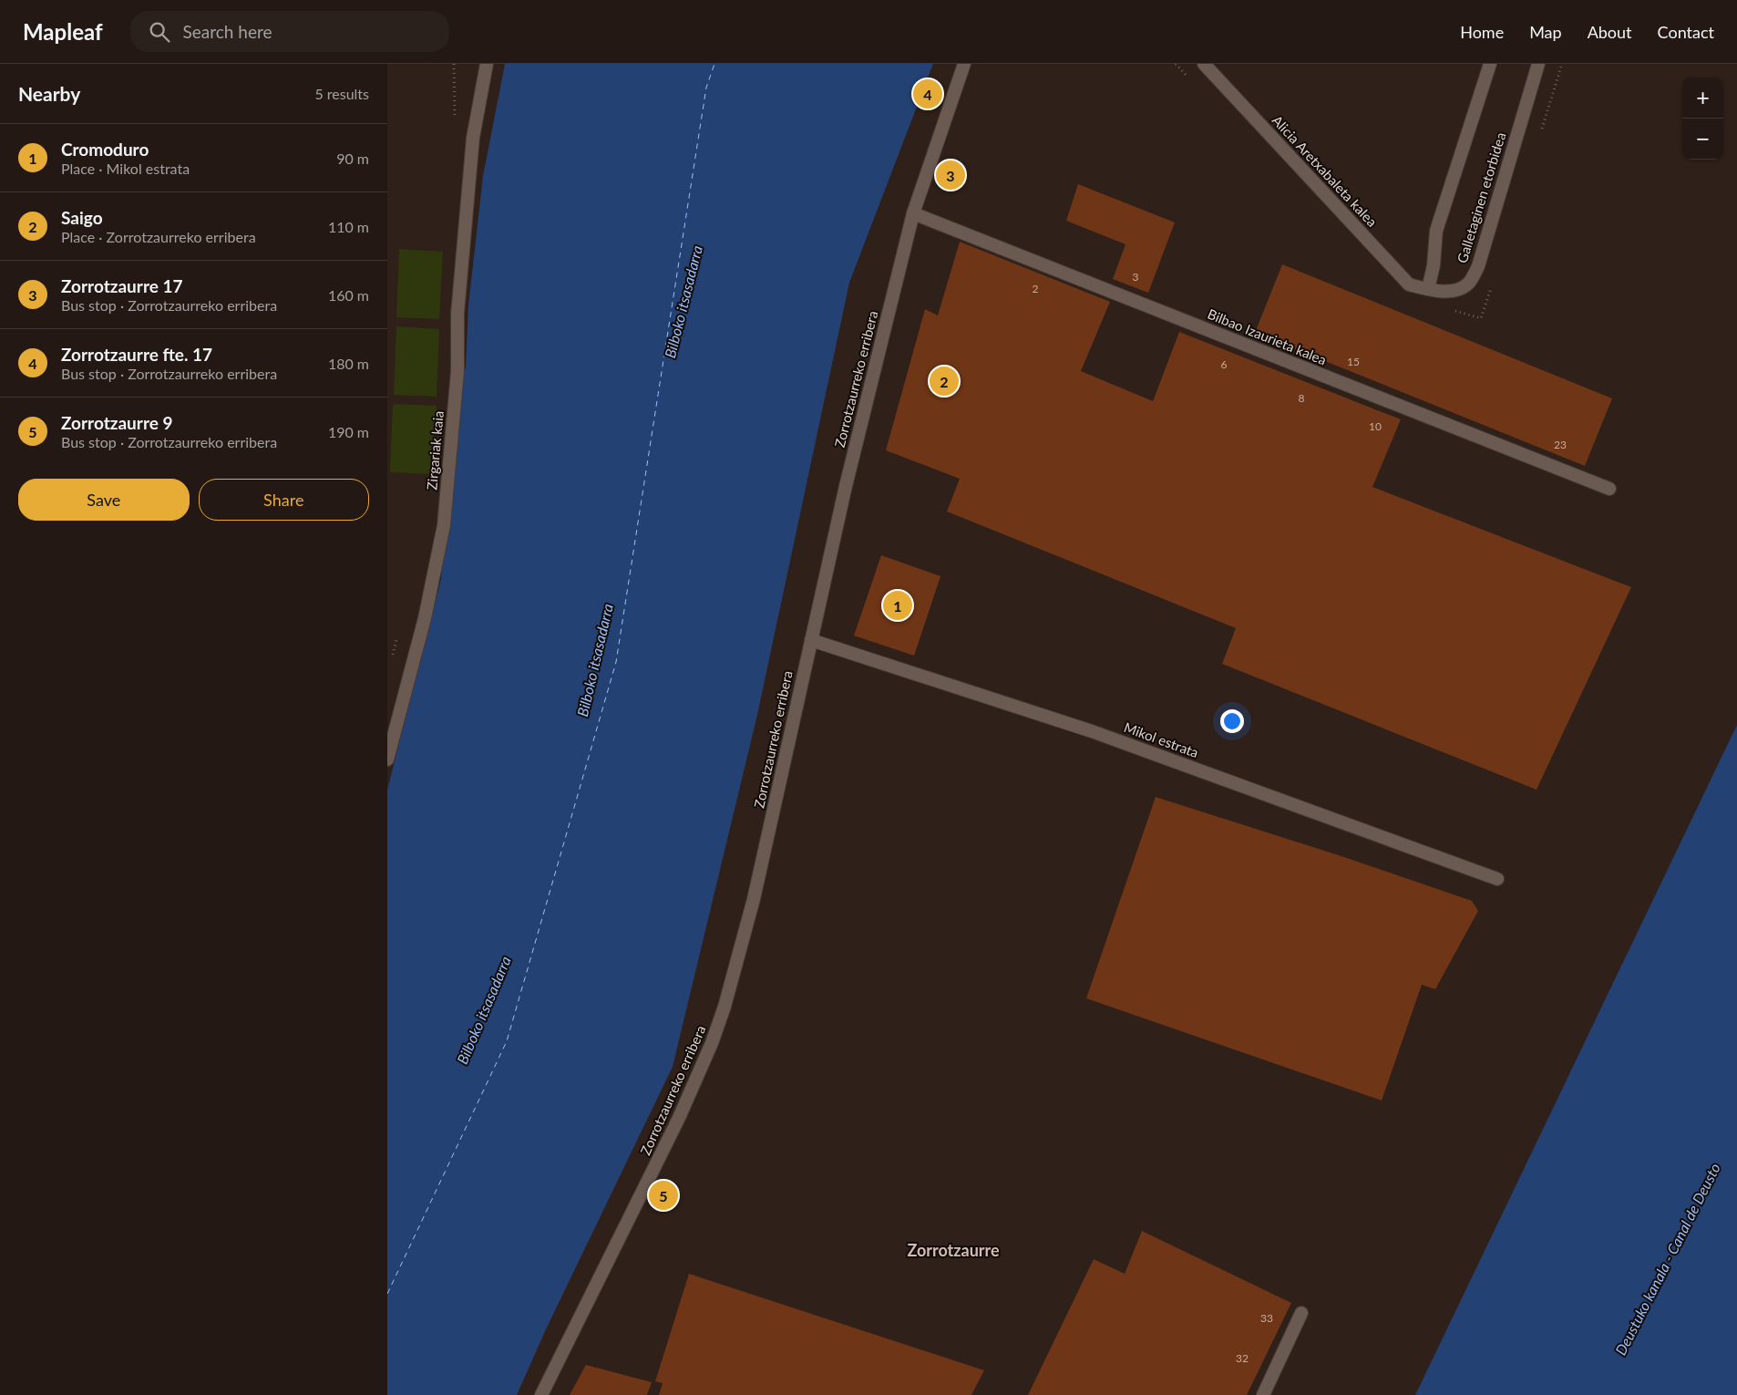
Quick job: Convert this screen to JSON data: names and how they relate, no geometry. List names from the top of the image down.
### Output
{
  "streets": {
    "street": [
      "Alicia Aretxabaleta kalea",
      "Galletaginen etorbidea",
      "Bilbao Izaurieta kalea",
      "Zorrotzaurreko erribera",
      "Zirgariak kaia",
      "Mikol estrata"
    ]
  },
  "crossings": [
    ["Alicia Aretxabaleta kalea", "Galletaginen etorbidea"],
    ["Bilbao Izaurieta kalea", "Zorrotzaurreko erribera"],
    ["Zorrotzaurreko erribera", "Mikol estrata"]
  ],
  "districts": ["Zorrotzaurre"],
  "water": ["Bilboko itsasadarra", "Deustuko kanala - Canal de Deusto"],
  "house_numbers": [
    "3",
    "2",
    "15",
    "6",
    "8",
    "10",
    "23",
    "33",
    "32"
  ],
  "page": {
    "header": "Mapleaf",
    "search": "Search here",
    "nav": [
      "Home",
      "Map",
      "About",
      "Contact"
    ],
    "heading": ["Nearby", "5 results"],
    "map_buttons": ["+", "−"],
    "pins": [
      "4",
      "3",
      "2",
      "1",
      "5"
    ],
    "list": [
      {
        "mark": "1",
        "name": "Cromoduro",
        "note": "Place · Mikol estrata",
        "value": "90 m"
      },
      {
        "mark": "2",
        "name": "Saigo",
        "note": "Place · Zorrotzaurreko erribera",
        "value": "110 m"
      },
      {
        "mark": "3",
        "name": "Zorrotzaurre 17",
        "note": "Bus stop · Zorrotzaurreko erribera",
        "value": "160 m"
      },
      {
        "mark": "4",
        "name": "Zorrotzaurre fte. 17",
        "note": "Bus stop · Zorrotzaurreko erribera",
        "value": "180 m"
      },
      {
        "mark": "5",
        "name": "Zorrotzaurre 9",
        "note": "Bus stop · Zorrotzaurreko erribera",
        "value": "190 m"
      }
    ],
    "buttons": ["Save", "Share"]
  }
}
